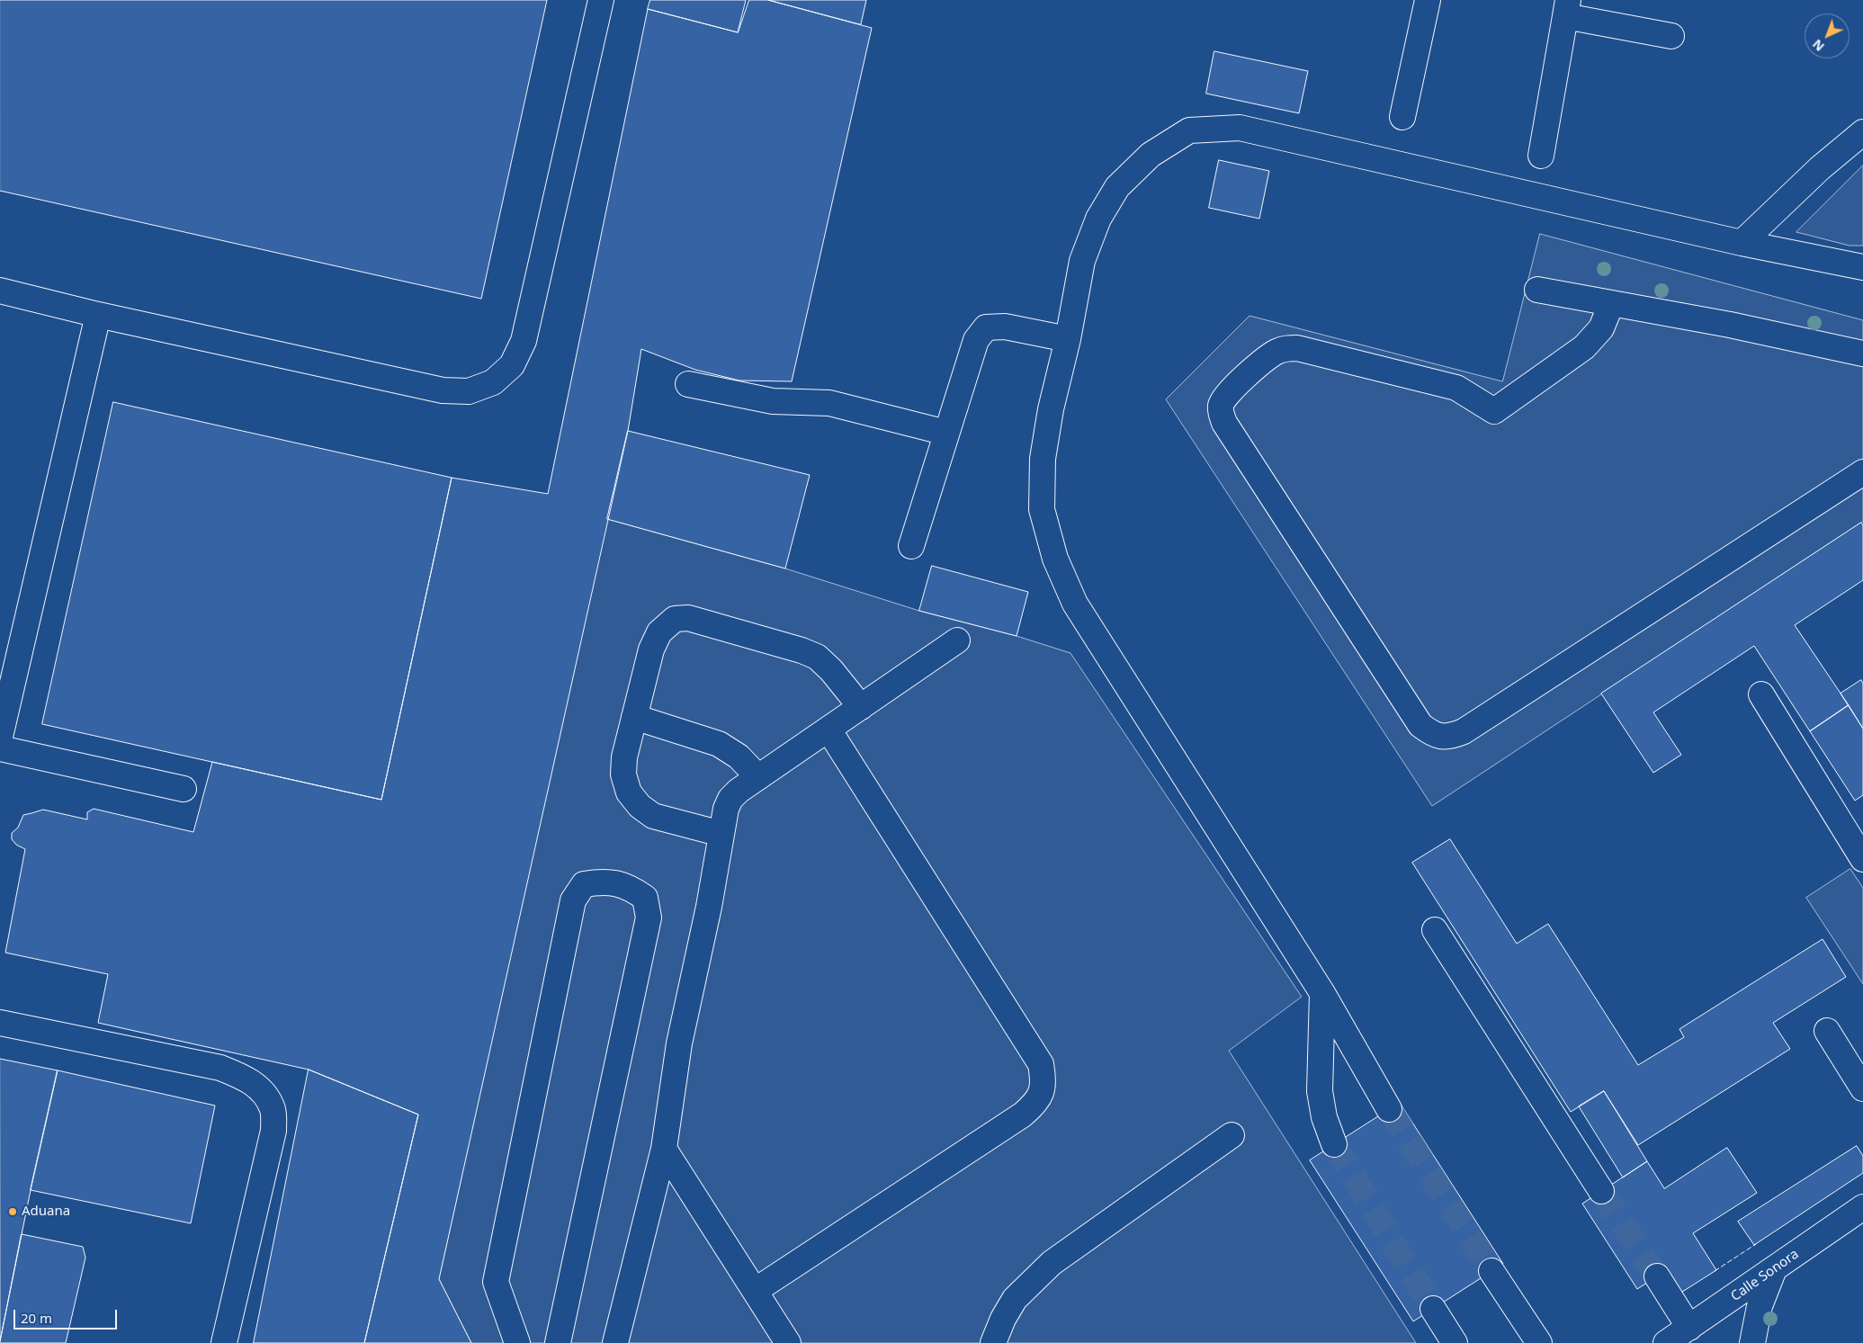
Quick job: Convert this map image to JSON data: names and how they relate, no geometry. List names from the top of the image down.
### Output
{
  "streets": {
    "street": ["Calle Sonora"]
  },
  "places": ["Aduana"],
  "scale_bar": "20 m",
  "north": "bottom left"
}
